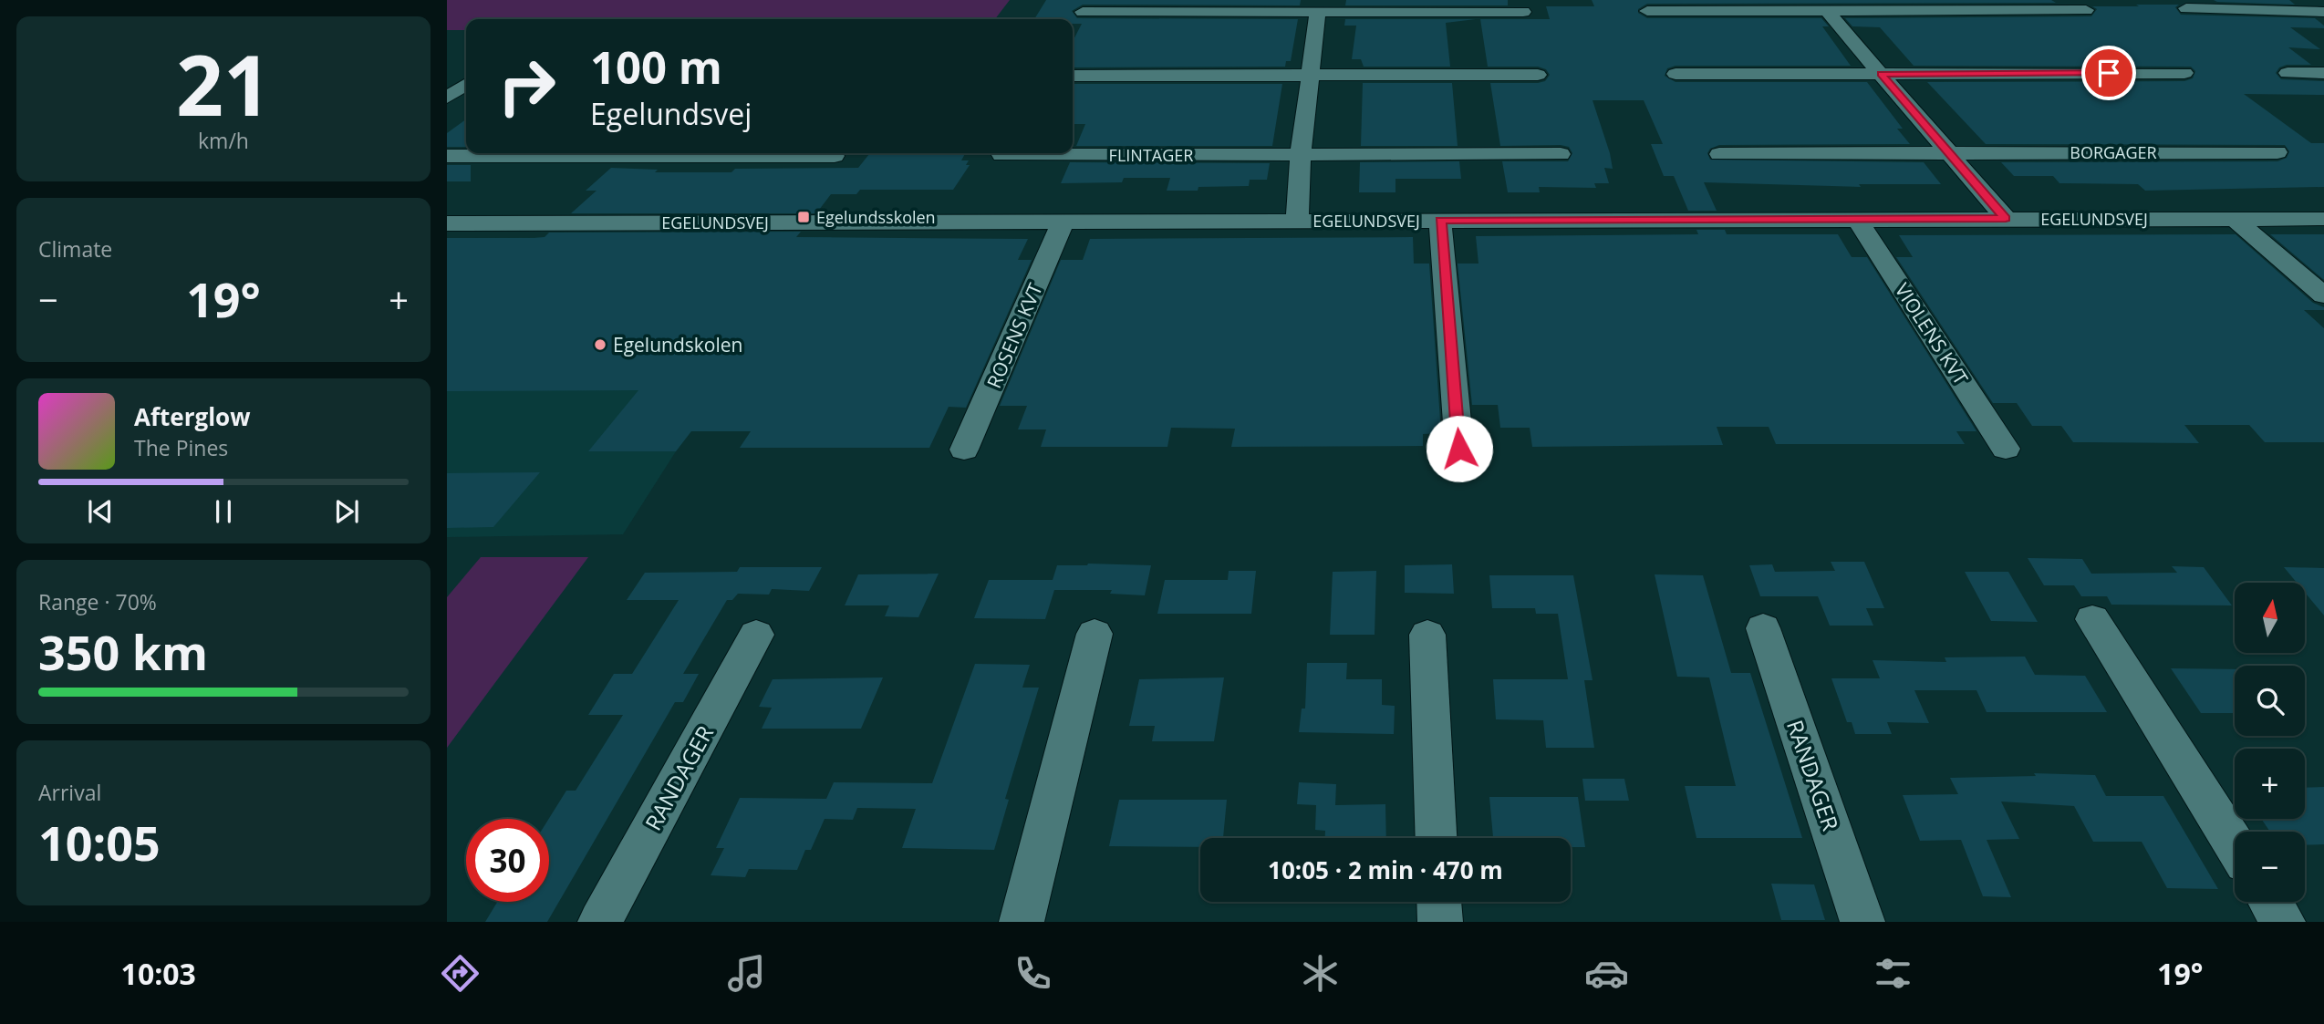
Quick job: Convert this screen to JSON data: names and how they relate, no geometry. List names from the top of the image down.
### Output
{
  "streets": {
    "street": [
      "BORGAGER",
      "FLINTAGER",
      "EGELUNDSVEJ",
      "VIOLENS KVT",
      "ROSENS KVT",
      "RANDAGER"
    ]
  },
  "crossings": [
    ["EGELUNDSVEJ", "VIOLENS KVT"],
    ["EGELUNDSVEJ", "ROSENS KVT"]
  ],
  "places": {
    "transit": ["Egelundsskolen"],
    "other": ["Egelundskolen"]
  },
  "north": "top",
  "page": {
    "tile": [
      ["21", "km/h"],
      "Climate",
      ["Range · 70%", "350 km"],
      ["Arrival", "10:05"]
    ],
    "turn": ["100 m", "Egelundsvej"],
    "heat": ["−", "19°", "+"],
    "song": ["Afterglow", "The Pines"],
    "map_buttons": ["+", "−"],
    "limit": "30",
    "trip": "10:05 · 2 min · 470 m",
    "tabs": ["10:03", "19°"]
  }
}
